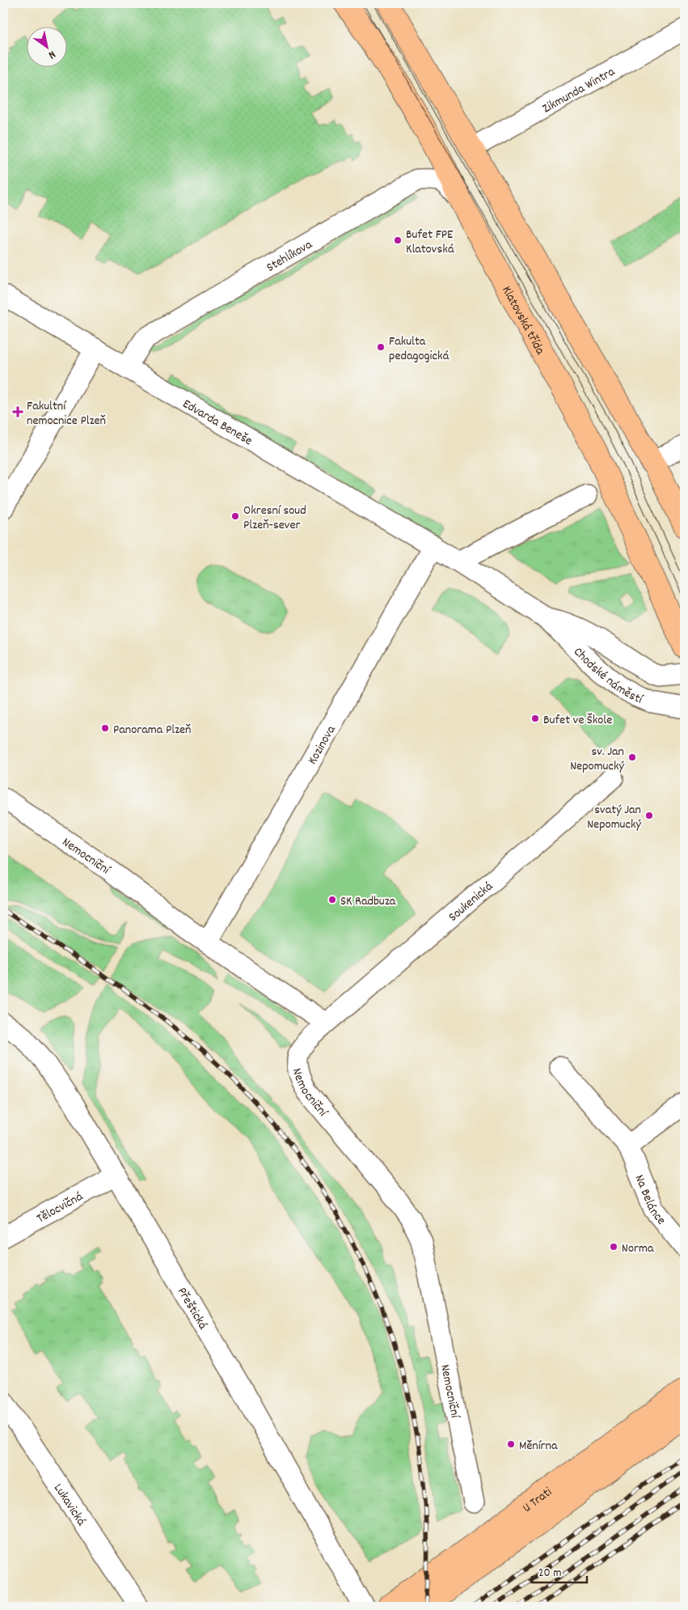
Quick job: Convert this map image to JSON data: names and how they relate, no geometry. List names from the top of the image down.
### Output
{
  "streets": {
    "main road": ["Klatovská třída", "U Trati"],
    "street": [
      "Zikmunda Wintra",
      "Stehlíkova",
      "Edvarda Beneše",
      "Chodské náměstí",
      "Kozinova",
      "Nemocniční",
      "Soukenická",
      "Na Belánce",
      "Tělocvičná",
      "Přeštická",
      "Lukavická"
    ]
  },
  "crossings": [
    ["Stehlíkova", "Klatovská třída"],
    ["Stehlíkova", "Edvarda Beneše"],
    ["Edvarda Beneše", "Chodské náměstí"],
    ["Edvarda Beneše", "Kozinova"],
    ["Chodské náměstí", "Kozinova"],
    ["Kozinova", "Nemocniční"],
    ["Nemocniční", "Soukenická"],
    ["Tělocvičná", "Přeštická"]
  ],
  "places": {
    "other": [
      "Bufet FPE Klatovská",
      "Fakulta pedagogická",
      "Okresní soud Plzeň-sever",
      "Bufet ve Škole",
      "Panorama Plzeň",
      "sv. Jan Nepomucký",
      "svatý Jan Nepomucký",
      "SK Radbuza",
      "Norma",
      "Měnírna"
    ],
    "health": ["Fakultní nemocnice Plzeň"]
  },
  "scale_bar": "20 m",
  "north": "bottom right"
}
